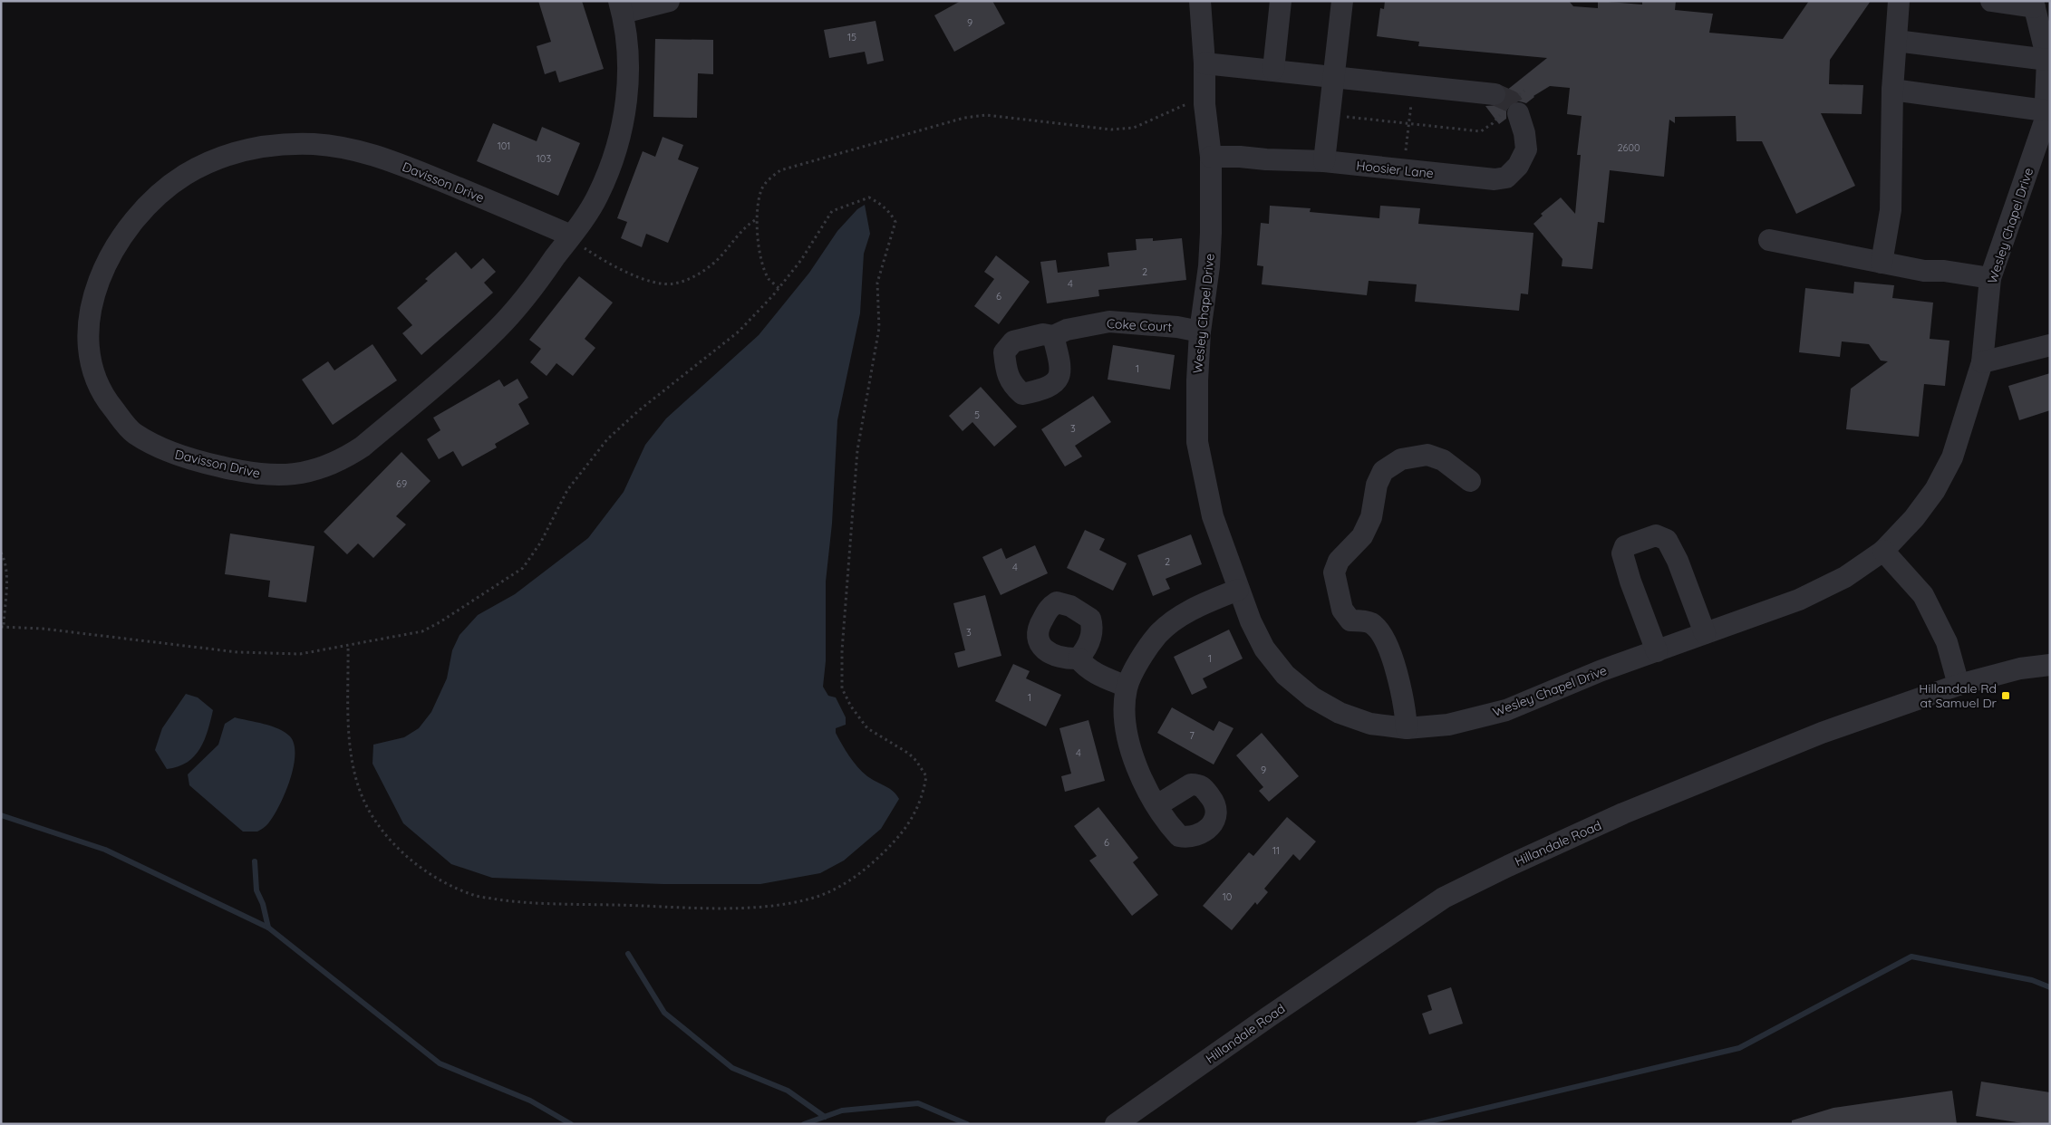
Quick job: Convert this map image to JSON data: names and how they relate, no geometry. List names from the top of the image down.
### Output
{
  "streets": {
    "street": [
      "Hoosier Lane",
      "Davisson Drive",
      "Wesley Chapel Drive",
      "Coke Court",
      "Hillandale Road"
    ]
  },
  "crossings": [
    ["Hoosier Lane", "Wesley Chapel Drive"],
    ["Wesley Chapel Drive", "Coke Court"]
  ],
  "places": {
    "transit": ["Hillandale Rd at Samuel Dr"]
  },
  "house_numbers": [
    "9",
    "15",
    "101",
    "2600",
    "103",
    "2",
    "4",
    "6",
    "1",
    "5",
    "3",
    "69",
    "2",
    "4",
    "3",
    "1",
    "1",
    "7",
    "4",
    "9",
    "6",
    "11",
    "10"
  ]
}
